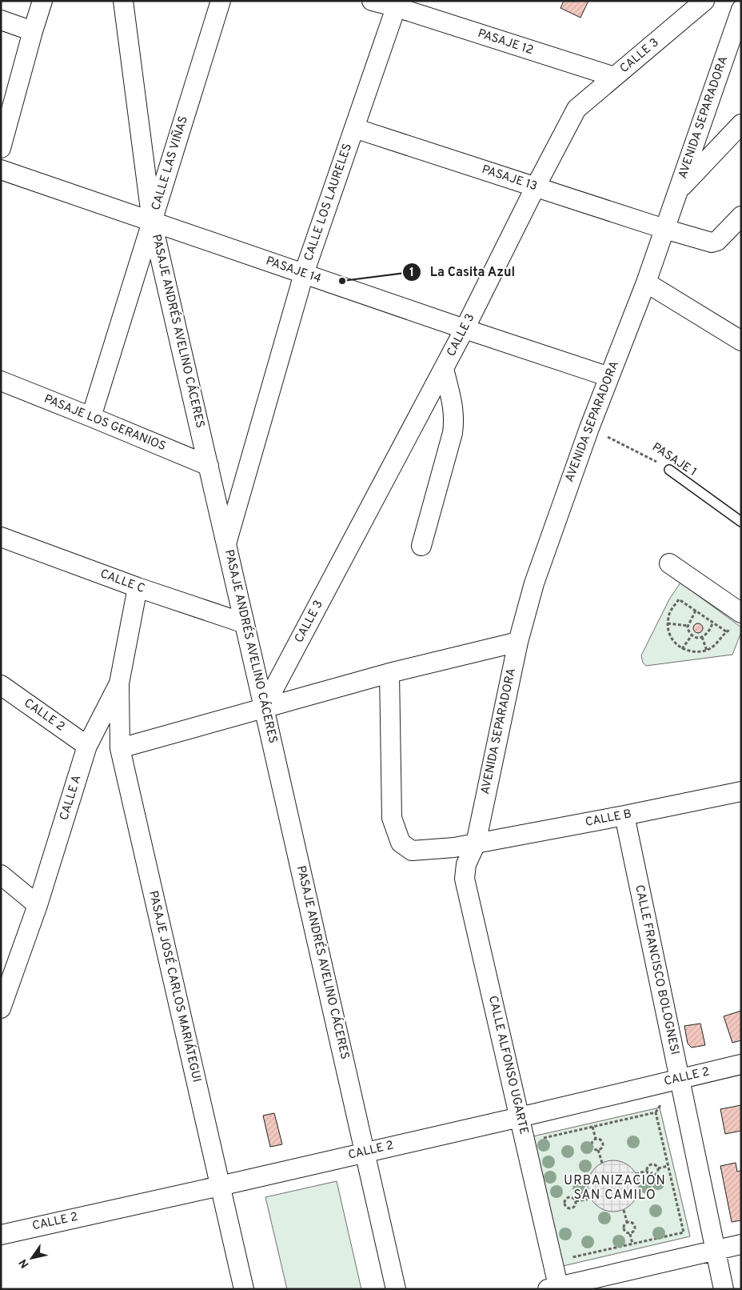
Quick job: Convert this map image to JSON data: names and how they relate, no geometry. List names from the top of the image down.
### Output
{
  "streets": {
    "street": [
      "PASAJE 12",
      "CALLE 3",
      "AVENIDA SEPARADORA",
      "CALLE LAS VIÑAS",
      "PASAJE 13",
      "CALLE LOS LAURELES",
      "PASAJE 14",
      "PASAJE ANDRÉS AVELINO CÁCERES",
      "PASAJE LOS GERANIOS",
      "CALLE C",
      "CALLE 2",
      "CALLE A",
      "CALLE B",
      "CALLE FRANCISCO BOLOGNESI",
      "PASAJE JOSÉ CARLOS MARIÁTEGUI",
      "CALLE ALFONSO UGARTE"
    ],
    "lane": ["PASAJE 1"]
  },
  "crossings": [
    ["PASAJE 12", "CALLE 3"],
    ["PASAJE 12", "CALLE LOS LAURELES"],
    ["CALLE 3", "PASAJE 13"],
    ["CALLE 3", "PASAJE 14"],
    ["CALLE 3", "PASAJE ANDRÉS AVELINO CÁCERES"],
    ["AVENIDA SEPARADORA", "PASAJE 13"],
    ["AVENIDA SEPARADORA", "PASAJE 14"],
    ["AVENIDA SEPARADORA", "PASAJE 1"],
    ["AVENIDA SEPARADORA", "CALLE B"],
    ["AVENIDA SEPARADORA", "CALLE ALFONSO UGARTE"],
    ["CALLE LAS VIÑAS", "PASAJE 14"],
    ["CALLE LAS VIÑAS", "PASAJE ANDRÉS AVELINO CÁCERES"],
    ["CALLE LAS VIÑAS", "PASAJE LOS GERANIOS"],
    ["PASAJE 13", "CALLE LOS LAURELES"],
    ["CALLE LOS LAURELES", "PASAJE 14"],
    ["CALLE LOS LAURELES", "PASAJE ANDRÉS AVELINO CÁCERES"],
    ["PASAJE 14", "PASAJE ANDRÉS AVELINO CÁCERES"],
    ["PASAJE ANDRÉS AVELINO CÁCERES", "PASAJE LOS GERANIOS"],
    ["PASAJE ANDRÉS AVELINO CÁCERES", "CALLE C"],
    ["PASAJE ANDRÉS AVELINO CÁCERES", "CALLE 2"],
    ["CALLE C", "CALLE A"],
    ["CALLE 2", "CALLE A"],
    ["CALLE 2", "CALLE FRANCISCO BOLOGNESI"],
    ["CALLE 2", "PASAJE JOSÉ CARLOS MARIÁTEGUI"],
    ["CALLE 2", "CALLE ALFONSO UGARTE"],
    ["CALLE A", "PASAJE JOSÉ CARLOS MARIÁTEGUI"],
    ["CALLE B", "CALLE FRANCISCO BOLOGNESI"],
    ["CALLE B", "CALLE ALFONSO UGARTE"]
  ],
  "districts": ["URBANIZACIÓN SAN CAMILO"],
  "places": ["La Casita Azul"],
  "north": "bottom left"
}
